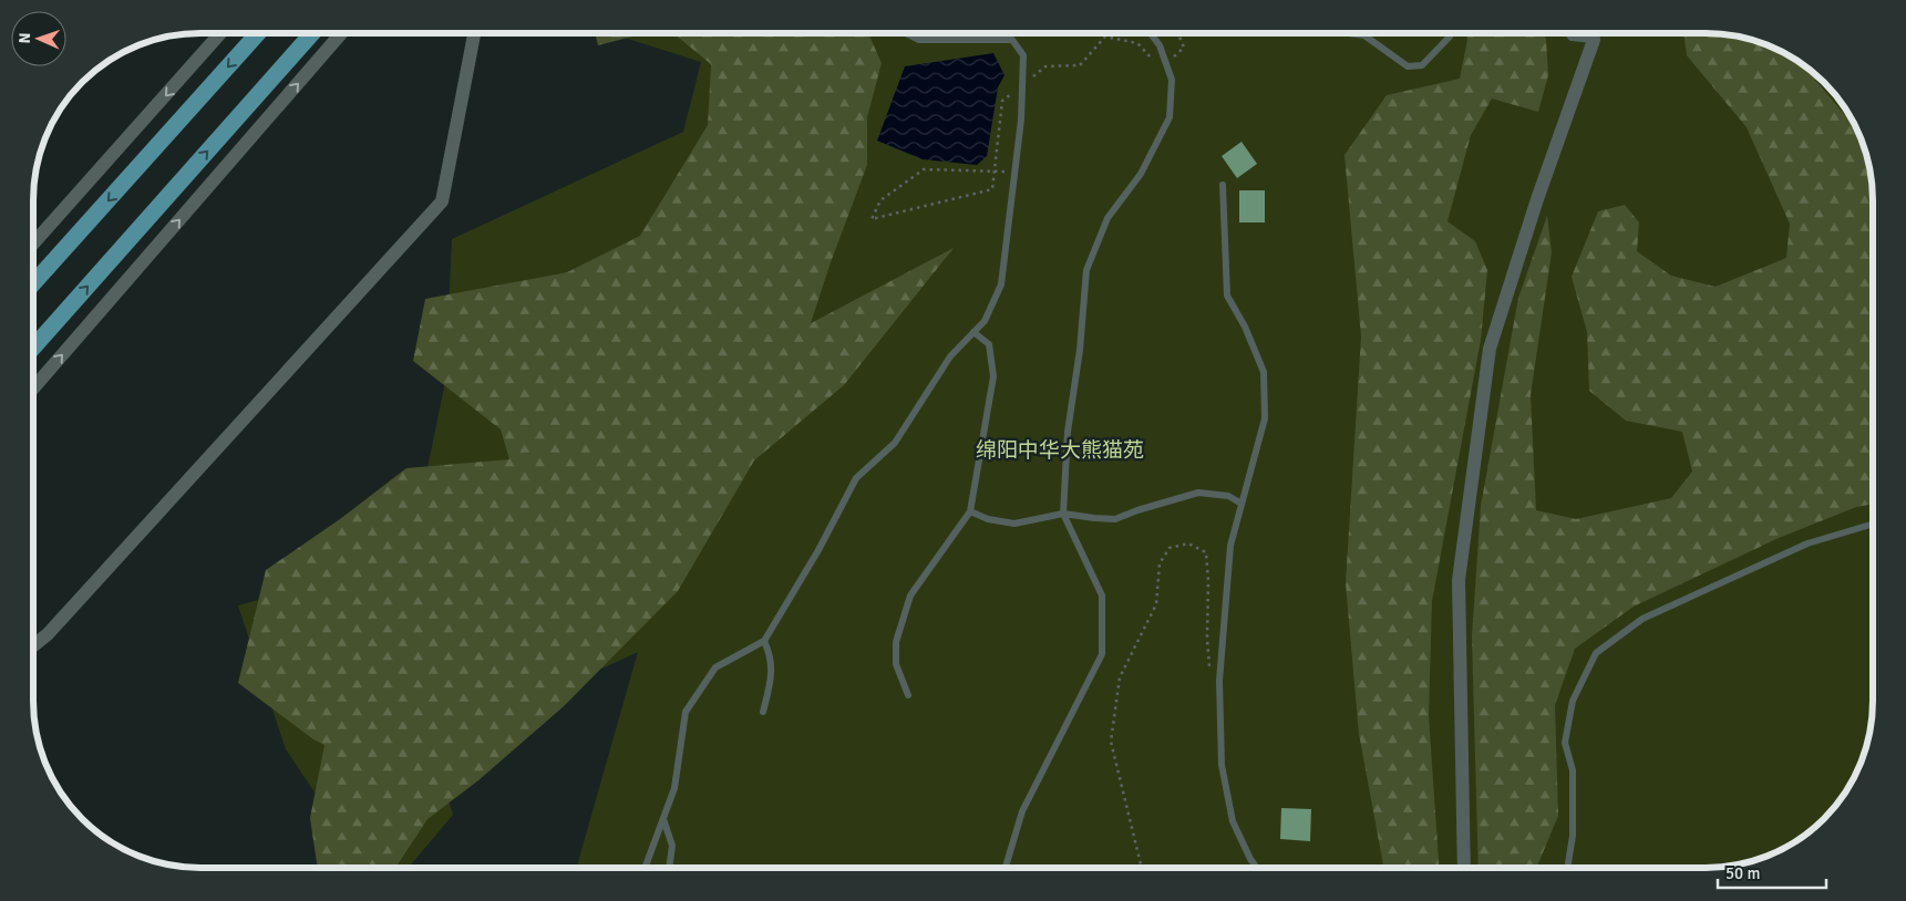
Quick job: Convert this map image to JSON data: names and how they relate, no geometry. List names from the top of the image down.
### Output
{
  "parks": ["绵阳中华大熊猫苑"],
  "scale_bar": "50 m",
  "north": "left"
}
